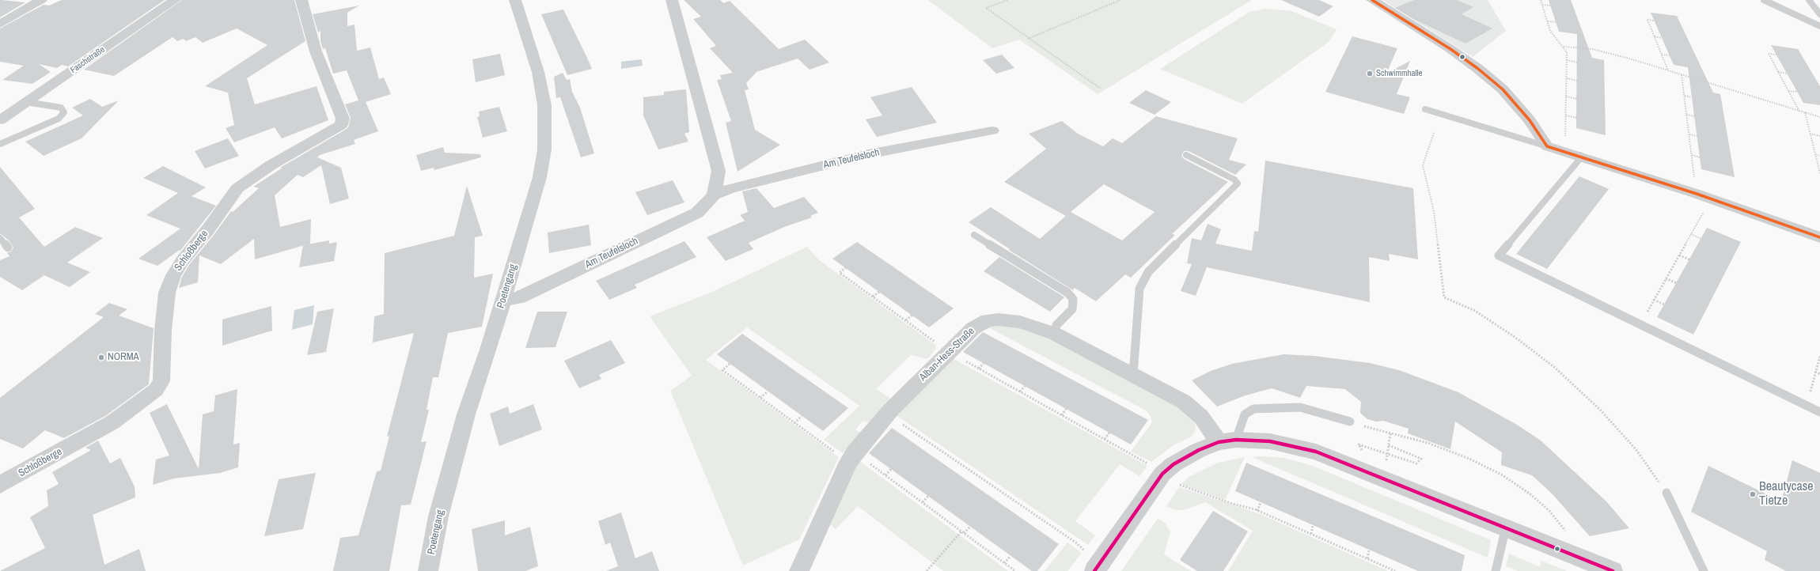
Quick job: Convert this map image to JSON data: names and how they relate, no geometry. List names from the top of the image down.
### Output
{
  "streets": {
    "street": [
      "Faschstraße",
      "Am Teufelsloch",
      "Schloßberge",
      "Poetengang",
      "Alban-Hess-Straße"
    ]
  },
  "crossings": [
    ["Am Teufelsloch", "Poetengang"]
  ],
  "places": ["Schwimmhalle", "NORMA", "Beautycase Tietze"]
}
